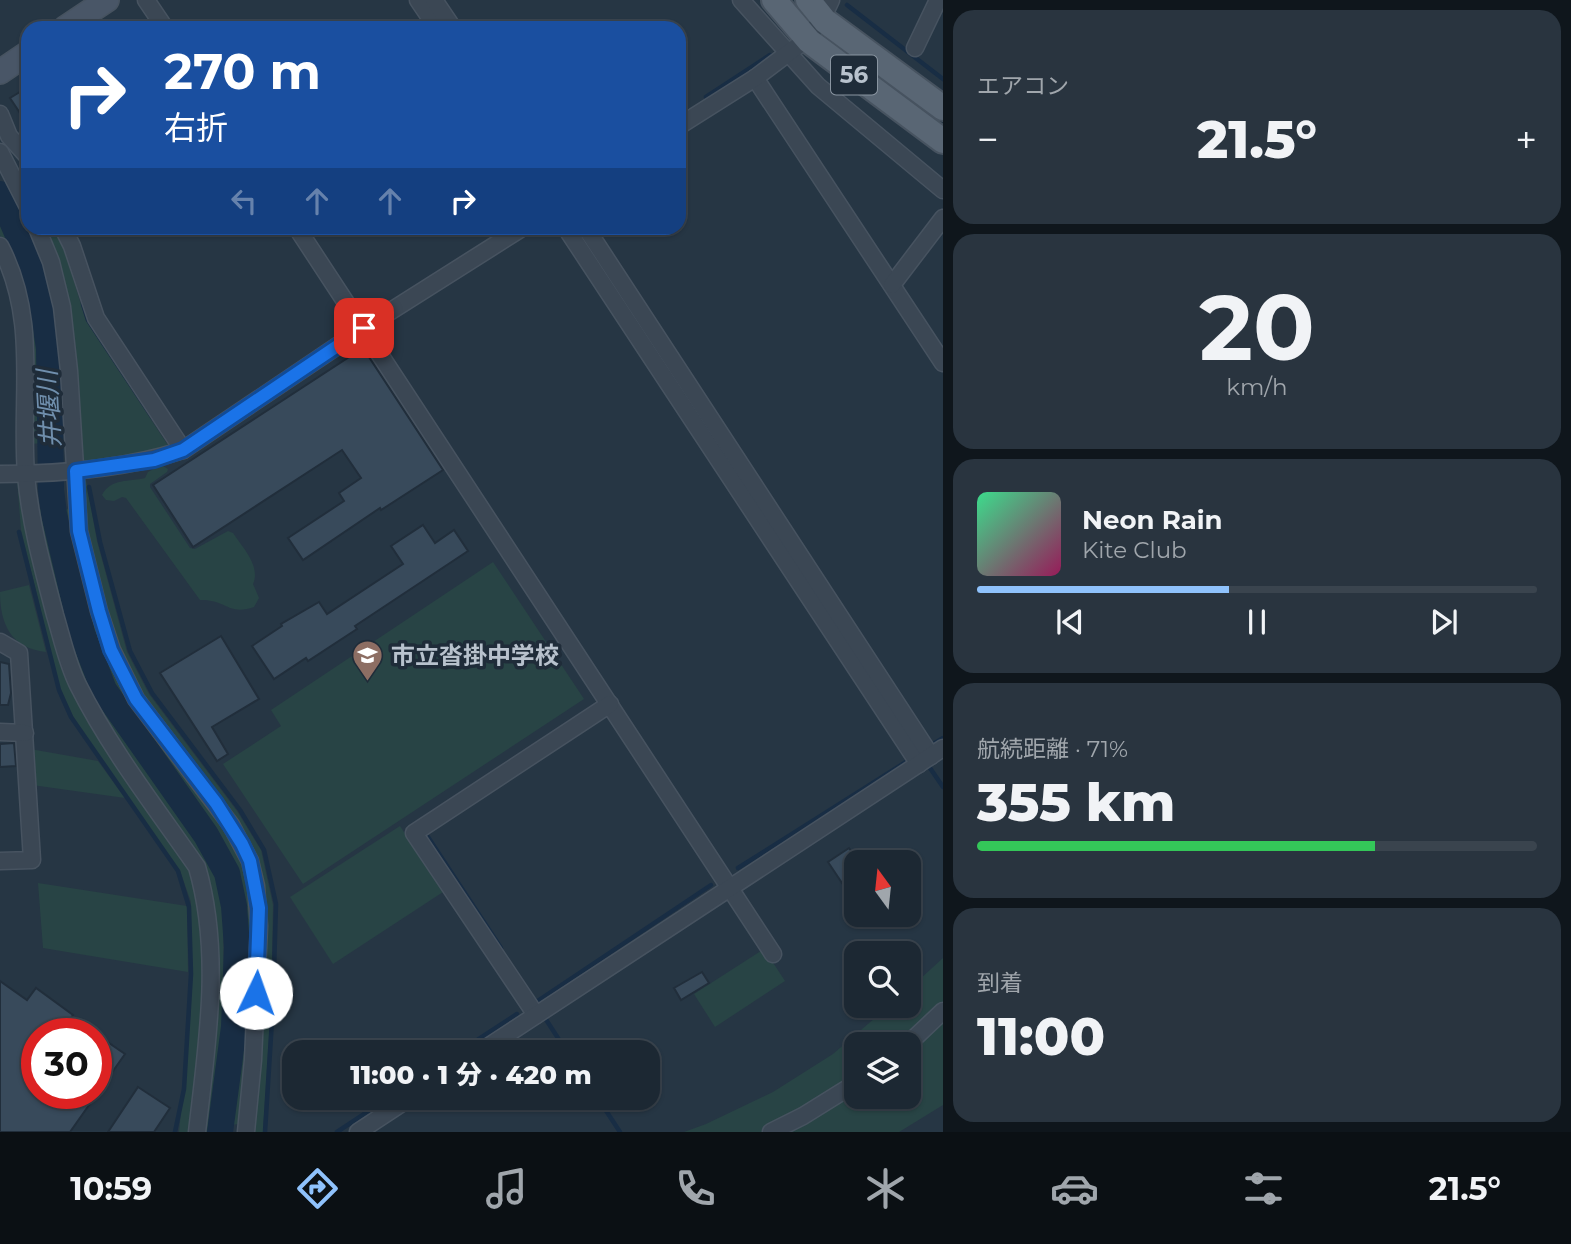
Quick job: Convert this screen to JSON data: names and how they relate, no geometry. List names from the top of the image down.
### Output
{
  "streets": {
    "main road": ["56"]
  },
  "water": ["井堰川"],
  "places": {
    "school or university": ["市立沓掛中学校"]
  },
  "north": "top",
  "page": {
    "tile": [
      "エアコン",
      ["20", "km/h"],
      ["航続距離 · 71%", "355 km"],
      ["到着", "11:00"]
    ],
    "turn": ["270 m", "右折"],
    "heat": ["−", "21.5°", "+"],
    "song": ["Neon Rain", "Kite Club"],
    "limit": "30",
    "trip": "11:00 · 1 分 · 420 m",
    "tabs": ["10:59", "21.5°"]
  }
}
